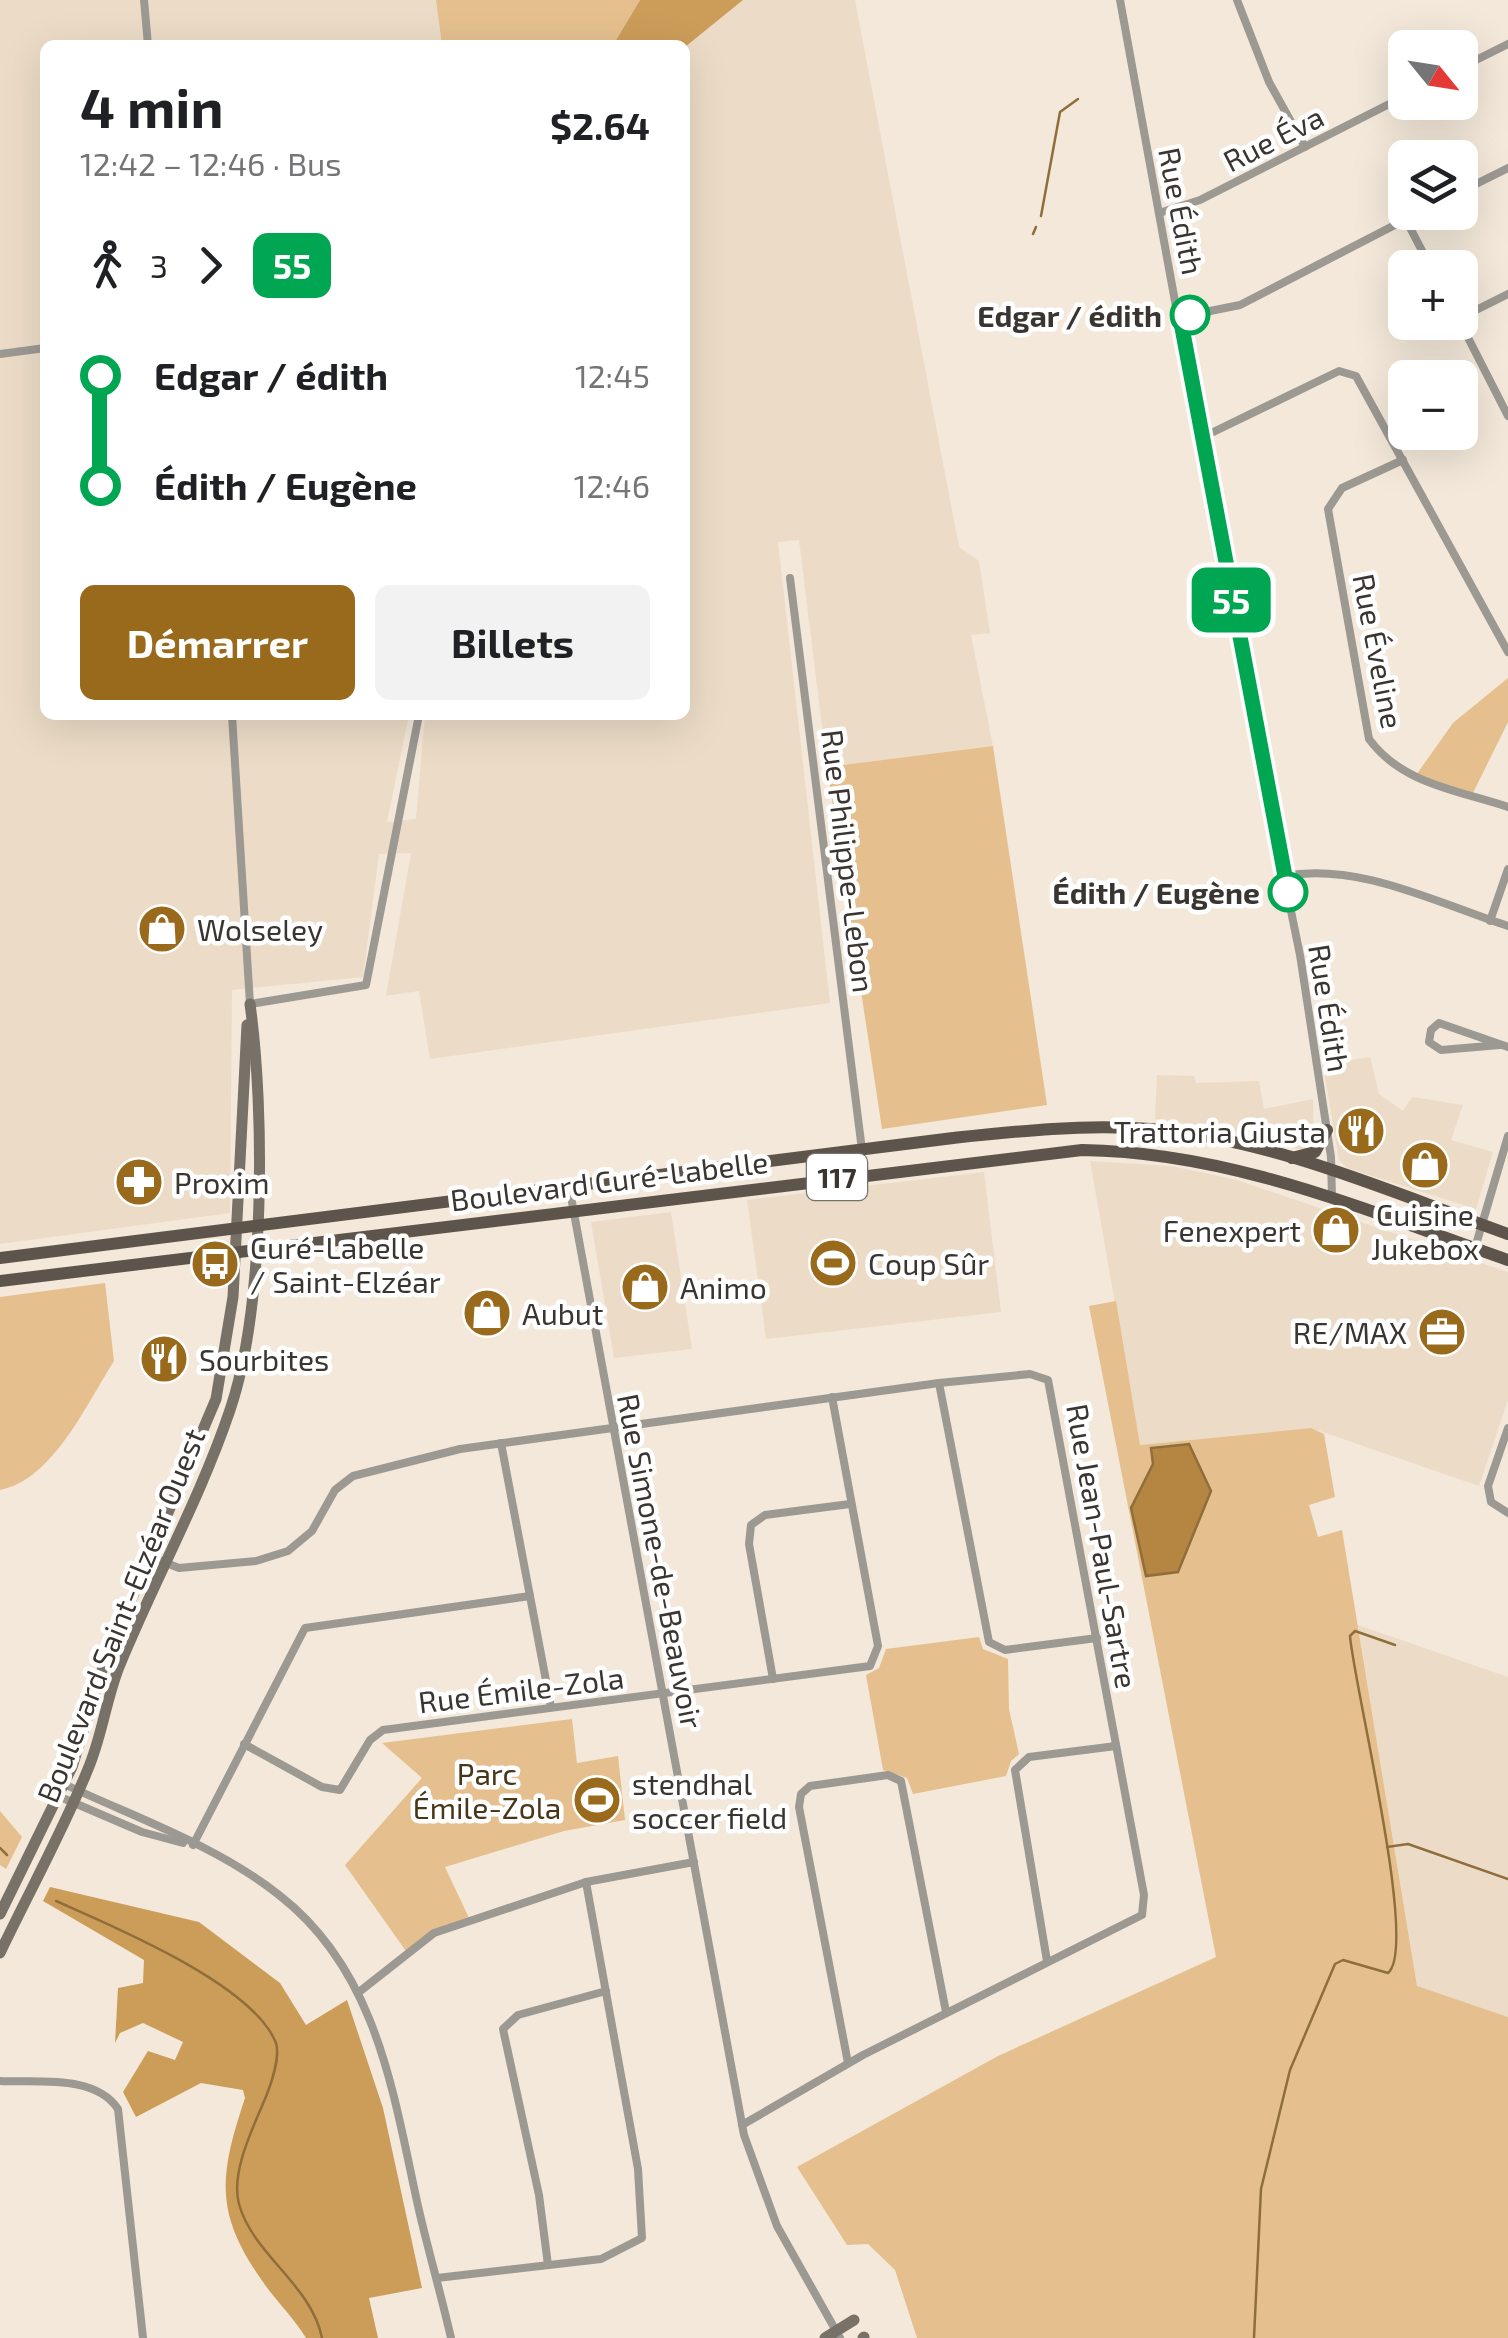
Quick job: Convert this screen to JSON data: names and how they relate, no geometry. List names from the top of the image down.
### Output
{
  "streets": {
    "main road": ["117", "Boulevard Curé-Labelle"],
    "street": [
      "Rue Éva",
      "Rue Édith",
      "Rue Éveline",
      "Rue Philippe-Lebon",
      "Rue Jean-Paul-Sartre",
      "Rue Simone-de-Beauvoir",
      "Boulevard Saint-Elzéar Ouest",
      "Rue Émile-Zola"
    ]
  },
  "crossings": [
    ["Rue Éva", "Rue Édith"],
    ["Rue Édith", "Boulevard Curé-Labelle"],
    ["Rue Philippe-Lebon", "Boulevard Curé-Labelle"],
    ["Boulevard Curé-Labelle", "Rue Simone-de-Beauvoir"],
    ["Boulevard Curé-Labelle", "Boulevard Saint-Elzéar Ouest"],
    ["Rue Jean-Paul-Sartre", "Rue Simone-de-Beauvoir"],
    ["Rue Jean-Paul-Sartre", "Boulevard Saint-Elzéar Ouest"],
    ["Rue Jean-Paul-Sartre", "Rue Émile-Zola"],
    ["Rue Simone-de-Beauvoir", "Rue Émile-Zola"]
  ],
  "parks": ["Parc Émile-Zola"],
  "places": {
    "other": ["Edgar / édith", "Édith / Eugène"],
    "shop": [
      "Wolseley",
      "Cuisine Jukebox",
      "Fenexpert",
      "Animo",
      "Aubut"
    ],
    "restaurant": ["Trattoria Giusta", "Sourbites"],
    "pharmacy": ["Proxim"],
    "sports": ["Coup Sûr", "stendhal soccer field"],
    "bus stop": ["Curé-Labelle / Saint-Elzéar"],
    "office": ["RE/MAX"]
  },
  "lines": ["bus line 55"],
  "north": "bottom right",
  "page": {
    "on_map": "55",
    "map_buttons": ["+", "−"],
    "heading": ["4 min", "12:42 – 12:46 · Bus", "$2.64"],
    "legs": ["3", "55"],
    "list": [
      {
        "name": "Edgar / édith",
        "value": "12:45"
      },
      {
        "name": "Édith / Eugène",
        "value": "12:46"
      }
    ],
    "buttons": ["Démarrer", "Billets"]
  }
}
